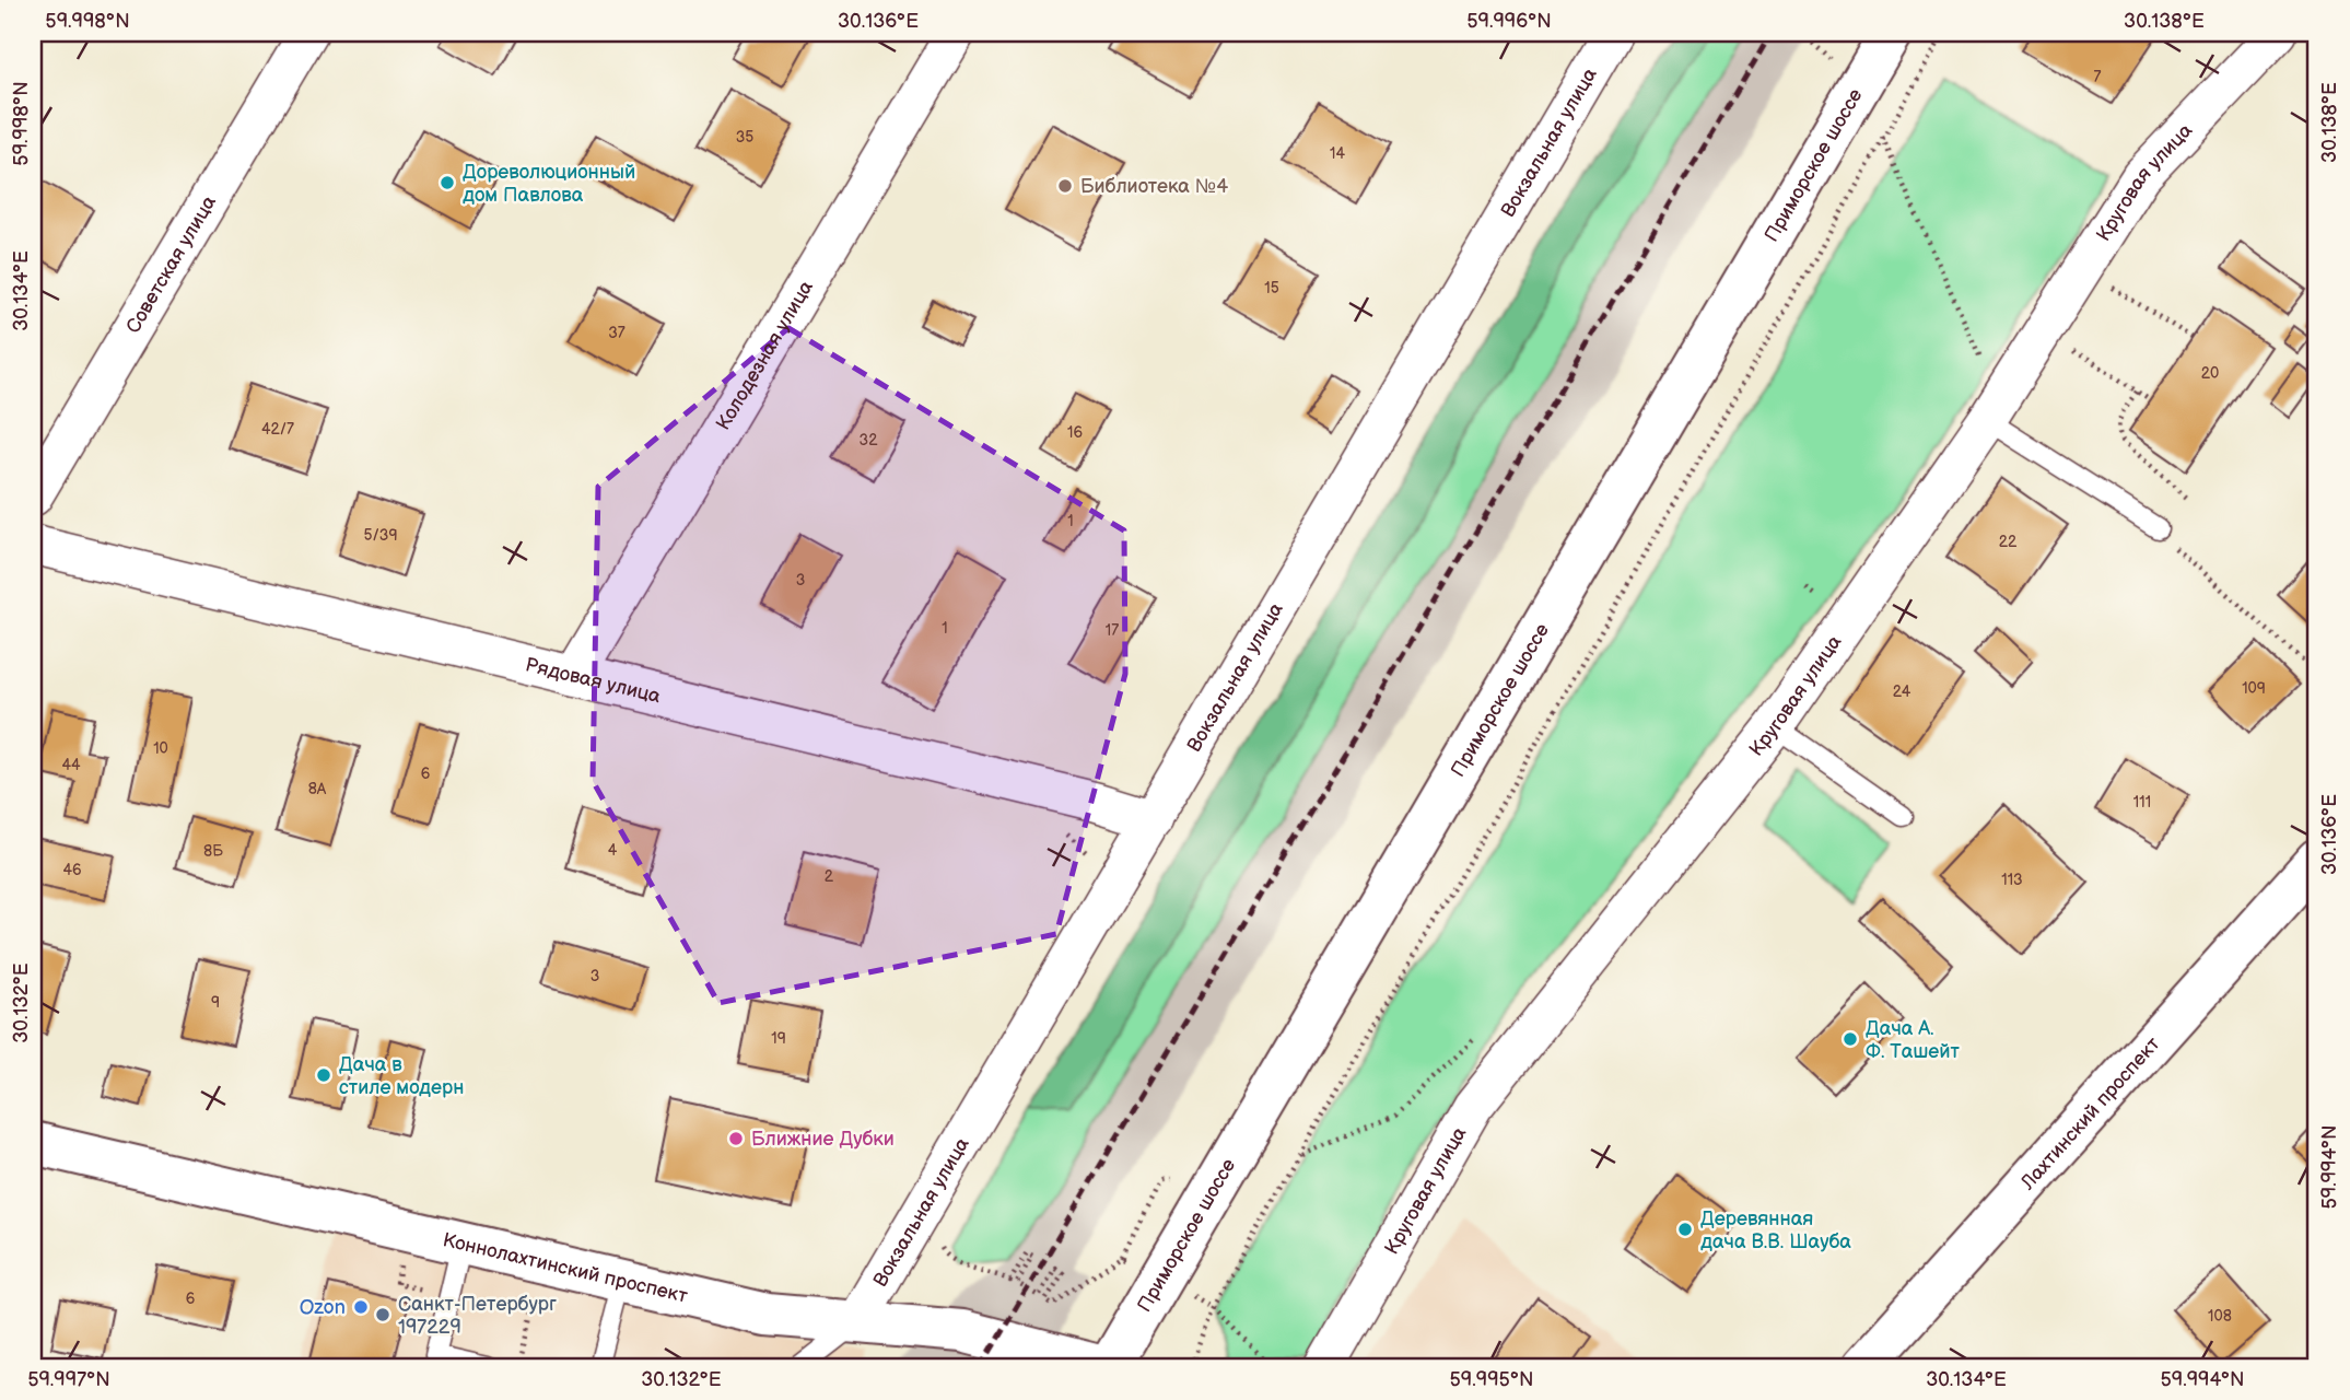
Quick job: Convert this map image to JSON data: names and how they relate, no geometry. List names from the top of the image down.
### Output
{
  "streets": {
    "main road": ["Приморское шоссе", "Лахтинский проспект", "Коннолахтинский проспект"],
    "street": [
      "Вокзальная улица",
      "Круговая улица",
      "Советская улица",
      "Колодезная улица",
      "Рядовая улица"
    ]
  },
  "crossings": [
    ["Вокзальная улица", "Рядовая улица"],
    ["Вокзальная улица", "Коннолахтинский проспект"],
    ["Приморское шоссе", "Коннолахтинский проспект"],
    ["Колодезная улица", "Рядовая улица"]
  ],
  "places": [
    "Дореволюционный дом Павлова",
    "Библиотека №4",
    "Дача А. Ф. Ташейт",
    "Дача в стиле модерн",
    "Ближние Дубки",
    "Деревянная дача В.В. Шауба",
    "Ozon",
    "Санкт-Петербург 197229"
  ],
  "house_numbers": [
    "7",
    "35",
    "14",
    "15",
    "37",
    "20",
    "42/7",
    "16",
    "32",
    "1",
    "5/39",
    "22",
    "3",
    "1",
    "17",
    "109",
    "24",
    "10",
    "44",
    "6",
    "8А",
    "111",
    "4",
    "8Б",
    "46",
    "2",
    "113",
    "3",
    "9",
    "19",
    "6",
    "108"
  ],
  "coordinates": [
    "59.998°N",
    "30.136°E",
    "59.996°N",
    "30.138°E",
    "30.134°E",
    "30.132°E",
    "59.994°N",
    "59.997°N",
    "59.995°N"
  ]
}
